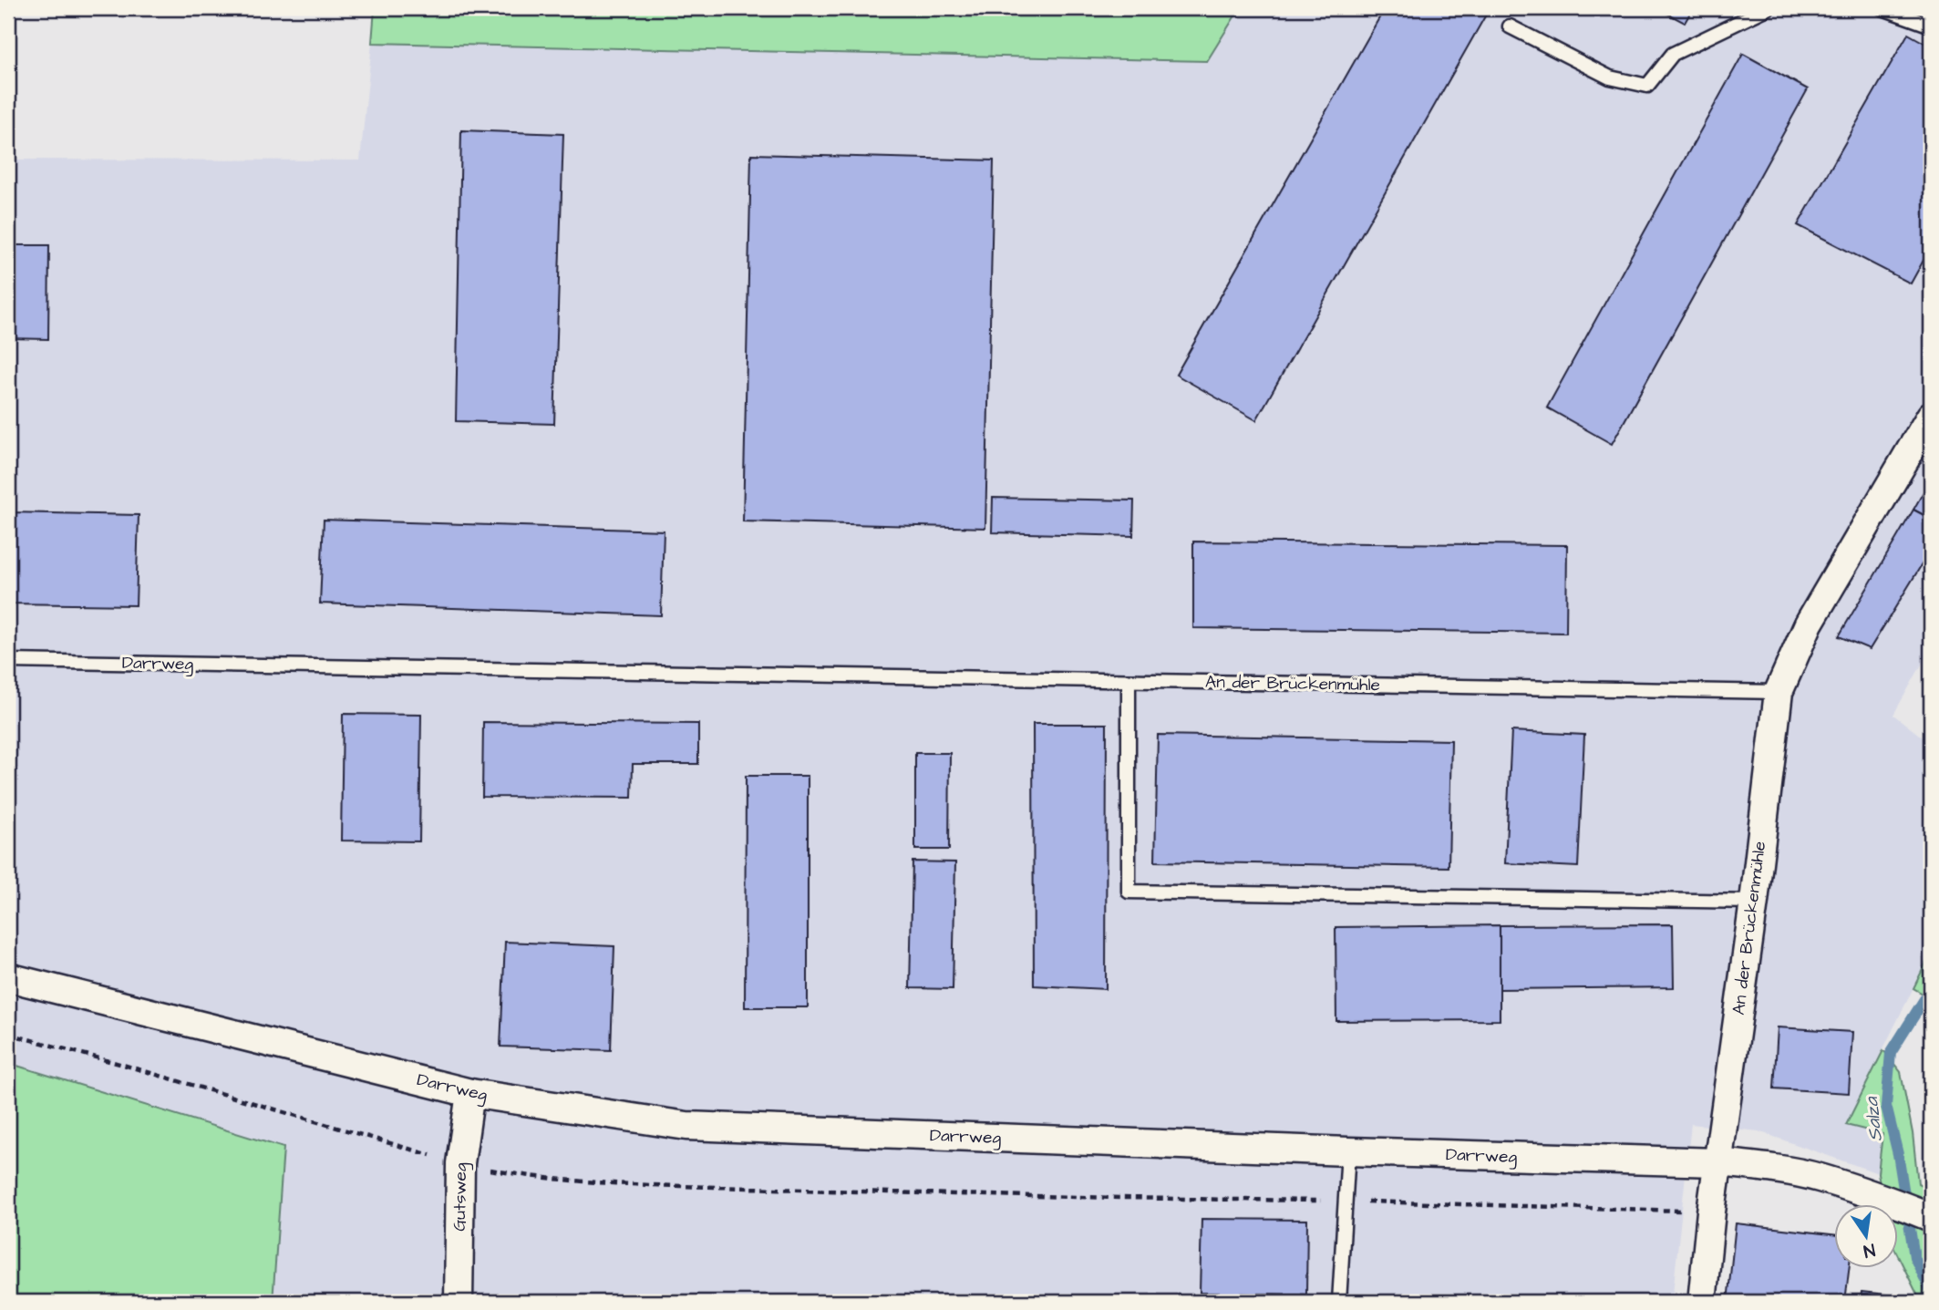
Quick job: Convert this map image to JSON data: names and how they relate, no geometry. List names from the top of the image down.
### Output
{
  "streets": {
    "street": ["Darrweg", "An der Brückenmühle", "Gutsweg"]
  },
  "crossings": [
    ["Darrweg", "An der Brückenmühle"],
    ["Darrweg", "Gutsweg"]
  ],
  "water": ["Salza"],
  "north": "bottom"
}
